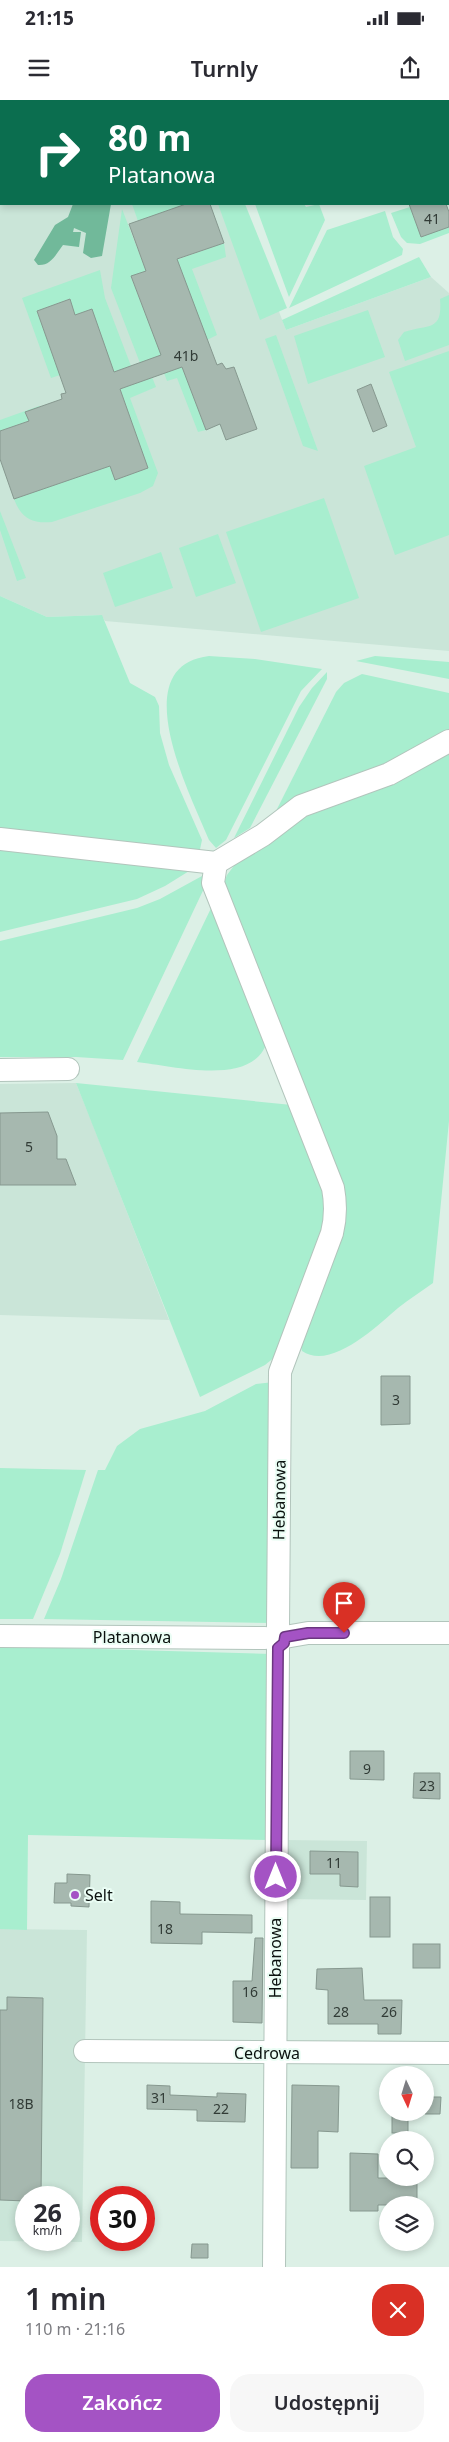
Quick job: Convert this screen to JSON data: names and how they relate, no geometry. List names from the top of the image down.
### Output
{
  "streets": {
    "street": ["Hebanowa", "Platanowa", "Cedrowa"]
  },
  "crossings": [
    ["Hebanowa", "Platanowa"],
    ["Hebanowa", "Cedrowa"]
  ],
  "places": ["Selt"],
  "house_numbers": [
    "41",
    "41b",
    "5",
    "3",
    "9",
    "23",
    "11",
    "18",
    "16",
    "28",
    "26",
    "31",
    "18B",
    "22"
  ],
  "north": "bottom",
  "page": {
    "status": "21:15",
    "header": "Turnly",
    "turn": ["80 m", "Platanowa"],
    "speed": "26 km/h",
    "limit": "30",
    "heading": ["1 min", "110 m · 21:16"],
    "buttons": ["Zakończ", "Udostępnij"]
  }
}
